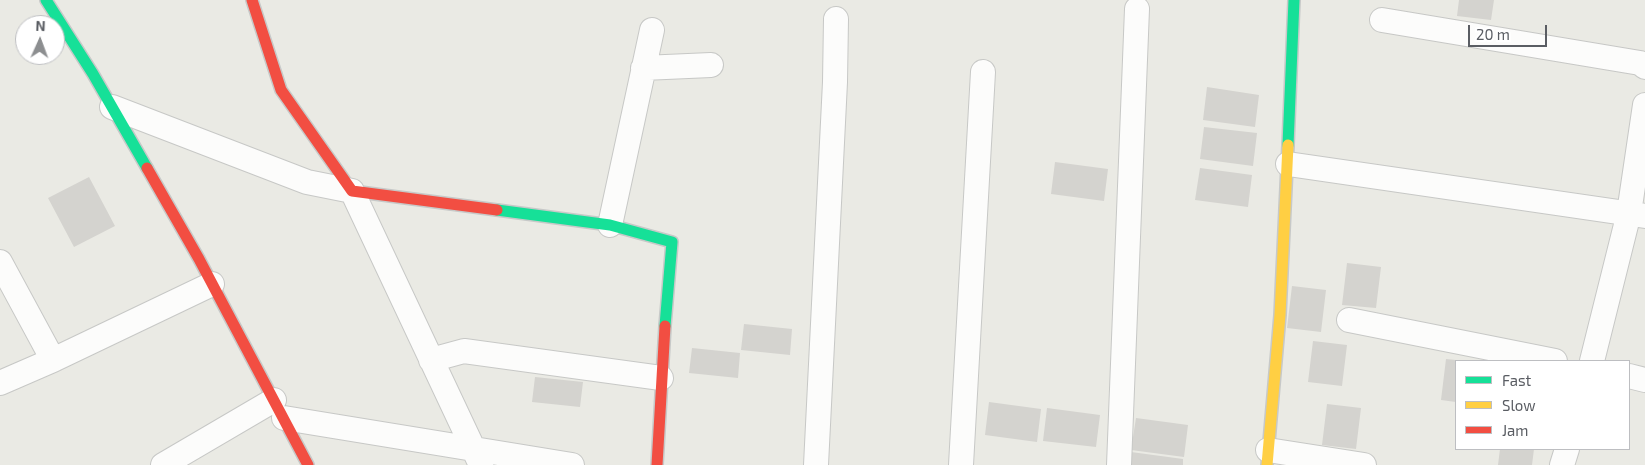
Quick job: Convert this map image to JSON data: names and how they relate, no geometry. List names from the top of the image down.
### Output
{
  "legend": ["Fast", "Slow", "Jam"],
  "scale_bar": "20 m",
  "north": "top"
}
